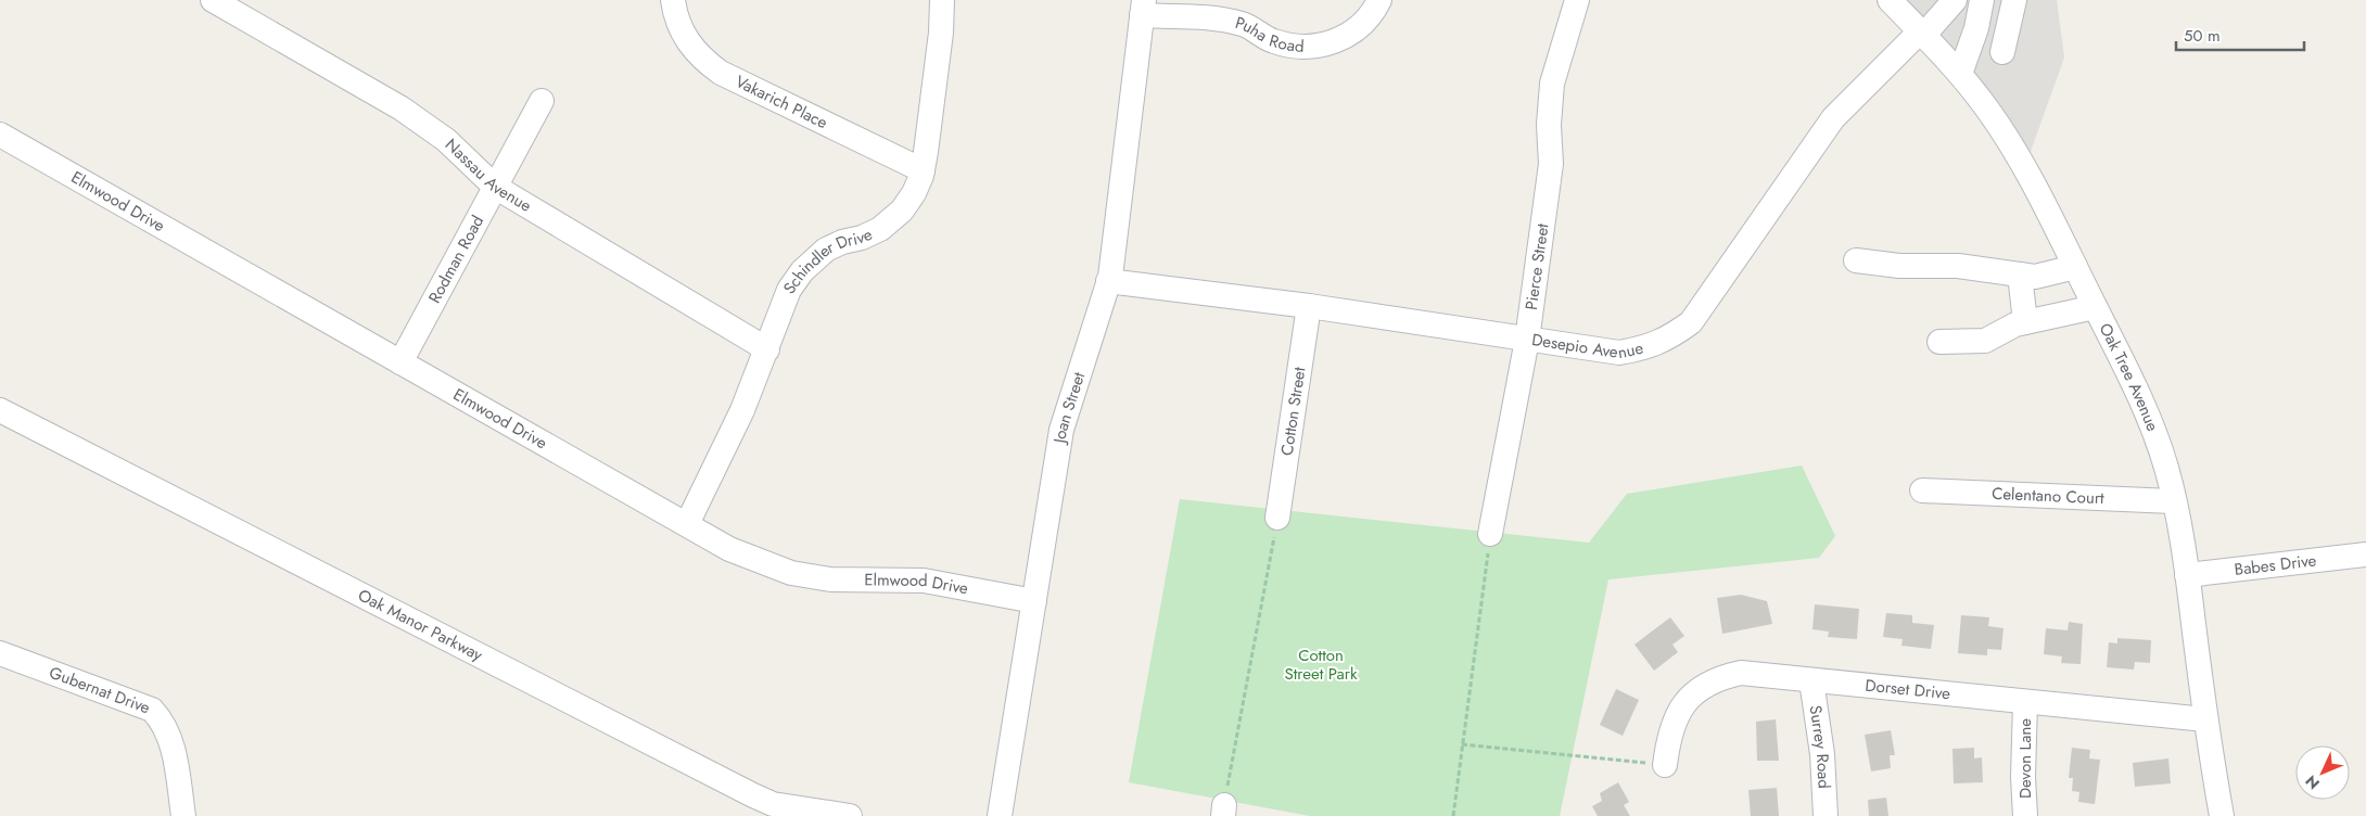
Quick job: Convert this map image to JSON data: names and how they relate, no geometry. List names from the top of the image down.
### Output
{
  "streets": {
    "street": [
      "Puha Road",
      "Vakarich Place",
      "Nassau Avenue",
      "Elmwood Drive",
      "Rodman Road",
      "Schindler Drive",
      "Pierce Street",
      "Desepio Avenue",
      "Oak Tree Avenue",
      "Joan Street",
      "Cotton Street",
      "Celentano Court",
      "Babes Drive",
      "Oak Manor Parkway",
      "Gubernat Drive",
      "Dorset Drive",
      "Surrey Road",
      "Devon Lane"
    ]
  },
  "crossings": [
    ["Puha Road", "Joan Street"],
    ["Vakarich Place", "Schindler Drive"],
    ["Nassau Avenue", "Rodman Road"],
    ["Nassau Avenue", "Schindler Drive"],
    ["Elmwood Drive", "Rodman Road"],
    ["Elmwood Drive", "Schindler Drive"],
    ["Elmwood Drive", "Joan Street"],
    ["Pierce Street", "Desepio Avenue"],
    ["Desepio Avenue", "Oak Tree Avenue"],
    ["Desepio Avenue", "Joan Street"],
    ["Desepio Avenue", "Cotton Street"],
    ["Oak Tree Avenue", "Celentano Court"],
    ["Oak Tree Avenue", "Babes Drive"],
    ["Oak Tree Avenue", "Dorset Drive"],
    ["Dorset Drive", "Surrey Road"],
    ["Dorset Drive", "Devon Lane"]
  ],
  "parks": ["Cotton Street Park"],
  "scale_bar": "50 m",
  "north": "bottom left"
}
